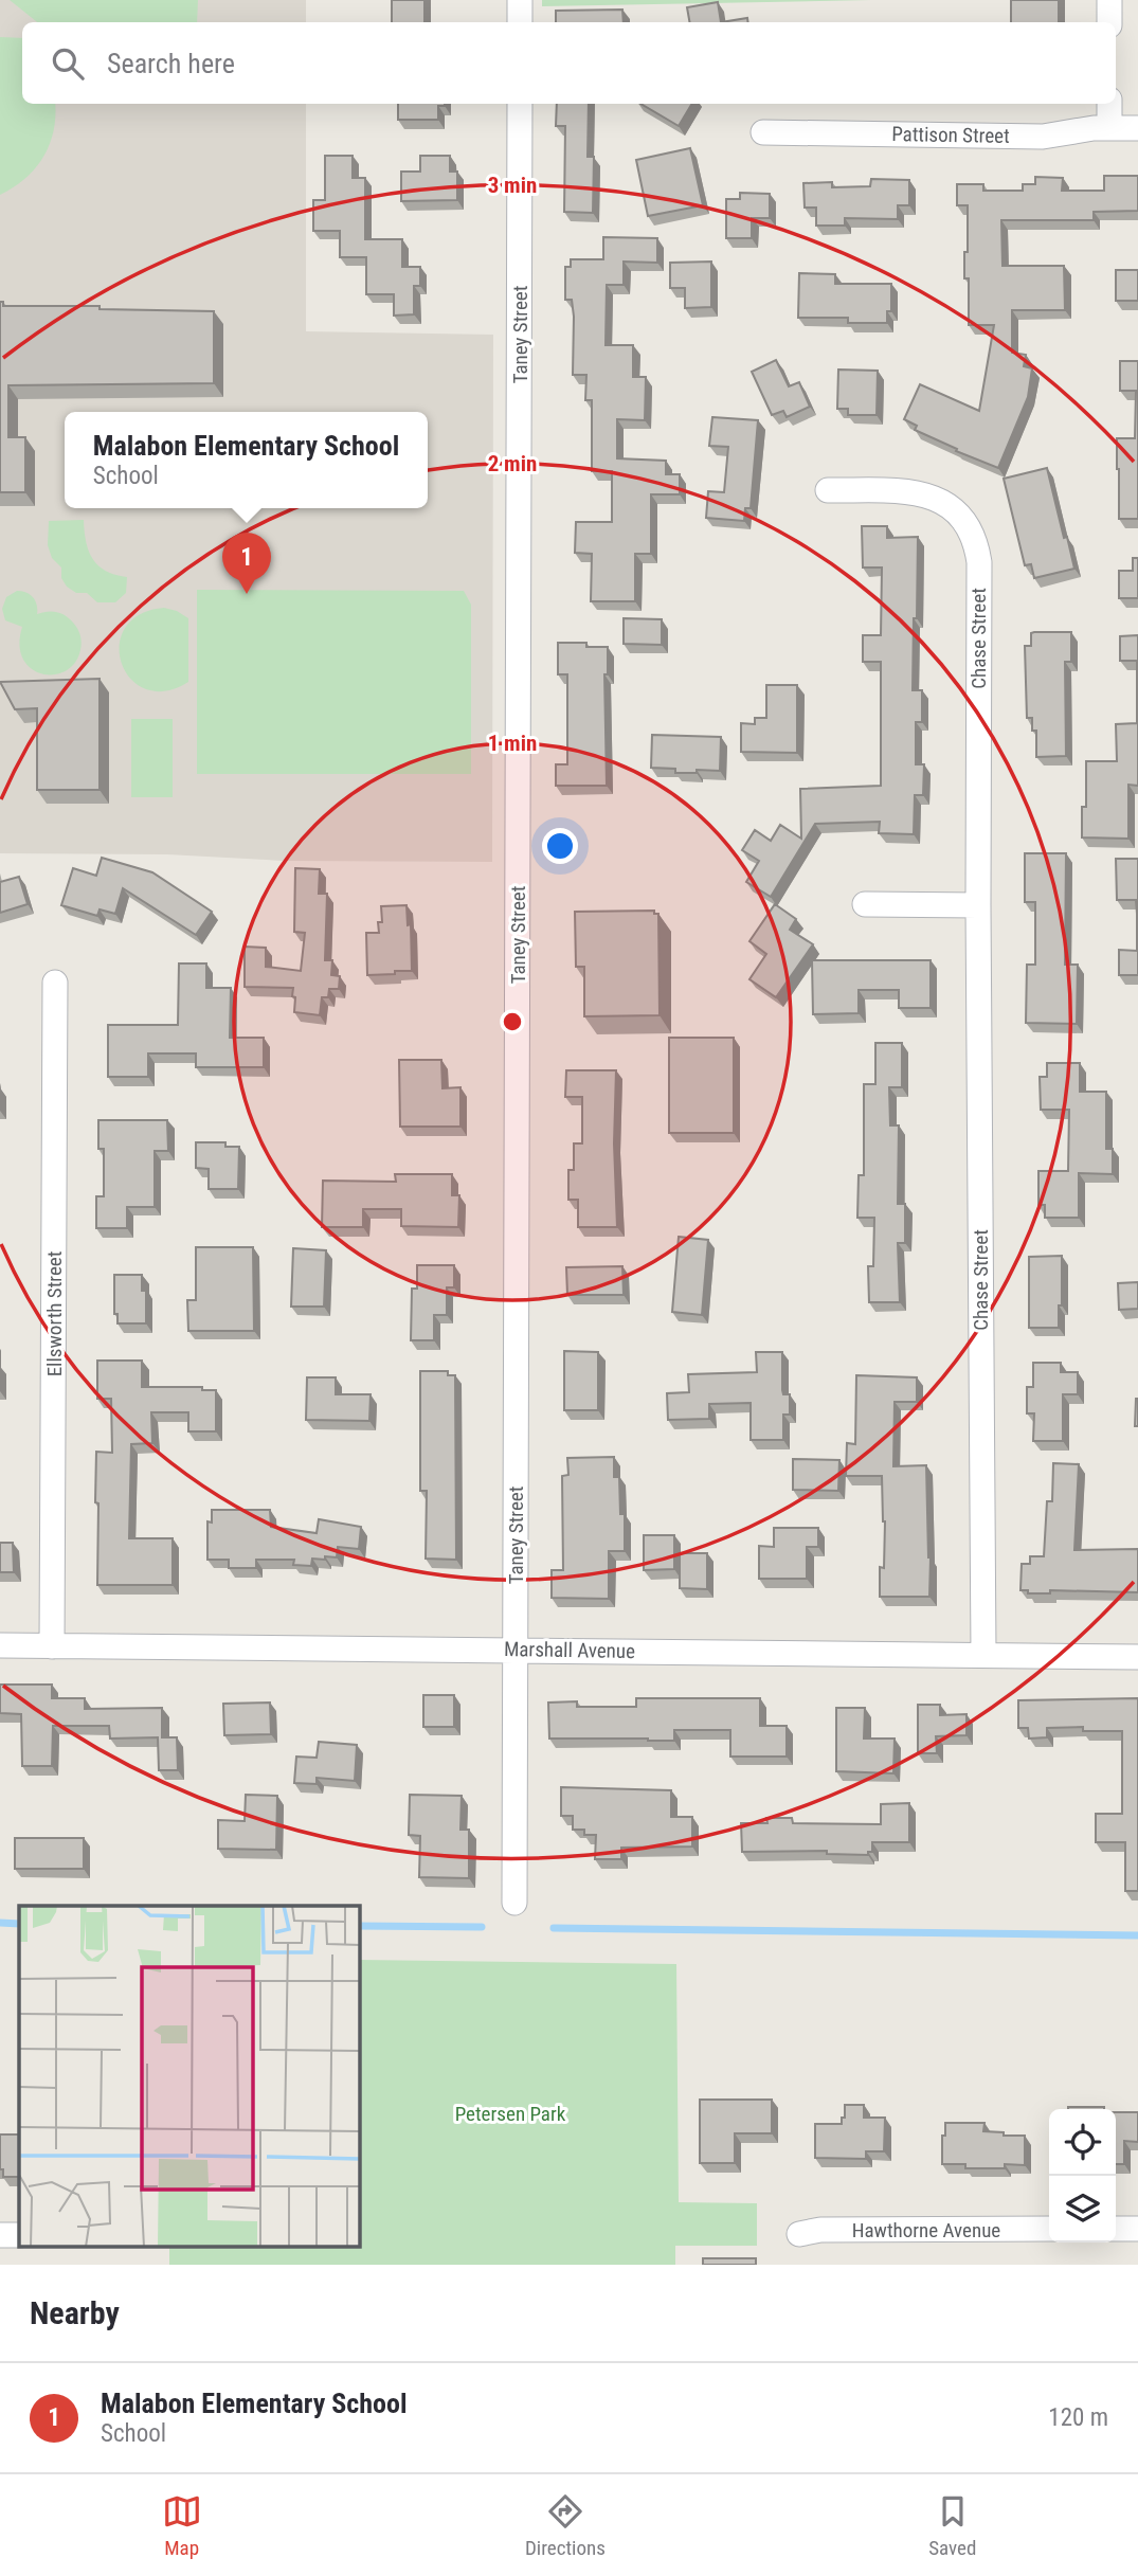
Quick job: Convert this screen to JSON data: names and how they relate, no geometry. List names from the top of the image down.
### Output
{
  "streets": {
    "street": [
      "Pattison Street",
      "Taney Street",
      "Chase Street",
      "Ellsworth Street",
      "Marshall Avenue",
      "Hawthorne Avenue"
    ]
  },
  "crossings": [
    ["Taney Street", "Marshall Avenue"],
    ["Chase Street", "Marshall Avenue"],
    ["Ellsworth Street", "Marshall Avenue"]
  ],
  "parks": ["Petersen Park"],
  "page": {
    "search": "Search here",
    "popup": ["Malabon Elementary School", "School"],
    "pins": "1",
    "heading": "Nearby",
    "list": [
      {
        "mark": "1",
        "name": "Malabon Elementary School",
        "note": "School",
        "value": "120 m"
      }
    ],
    "nav": ["Map", "Directions", "Saved"]
  },
  "rings": ["3 min", "2 min", "1 min"]
}
